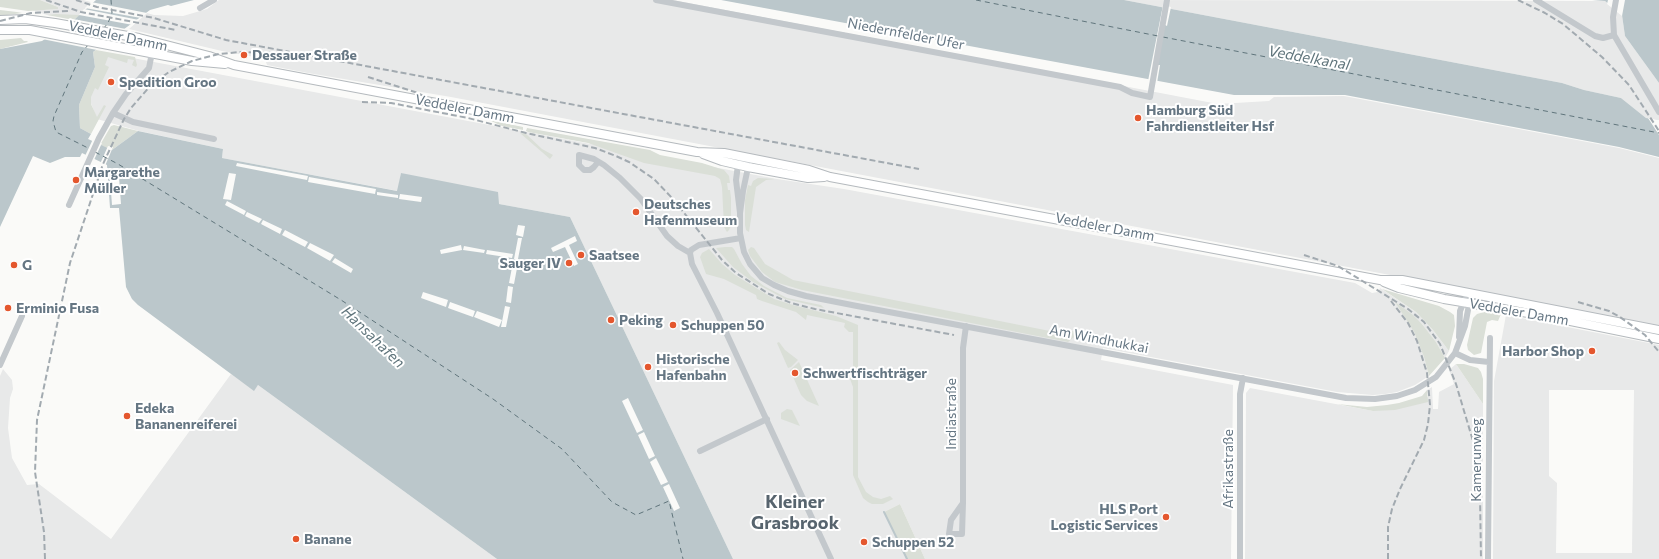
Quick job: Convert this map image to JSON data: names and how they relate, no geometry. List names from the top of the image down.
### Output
{
  "streets": {
    "main road": ["Veddeler Damm"],
    "street": [
      "Niedernfelder Ufer",
      "Am Windhukkai",
      "Indiastraße",
      "Kamerunweg",
      "Afrikastraße"
    ]
  },
  "crossings": [
    ["Veddeler Damm", "Am Windhukkai"],
    ["Am Windhukkai", "Indiastraße"],
    ["Am Windhukkai", "Afrikastraße"]
  ],
  "districts": ["Kleiner Grasbrook"],
  "water": ["Veddelkanal", "Hansahafen"],
  "places": [
    "Dessauer Straße",
    "Spedition Groo",
    "Hamburg Süd Fahrdienstleiter Hsf",
    "Margarethe Müller",
    "Deutsches Hafenmuseum",
    "Saatsee",
    "Sauger IV",
    "G",
    "Erminio Fusa",
    "Peking",
    "Schuppen 50",
    "Harbor Shop",
    "Historische Hafenbahn",
    "Schwertfischträger",
    "Edeka Bananenreiferei",
    "HLS Port Logistic Services",
    "Banane",
    "Schuppen 52"
  ]
}
